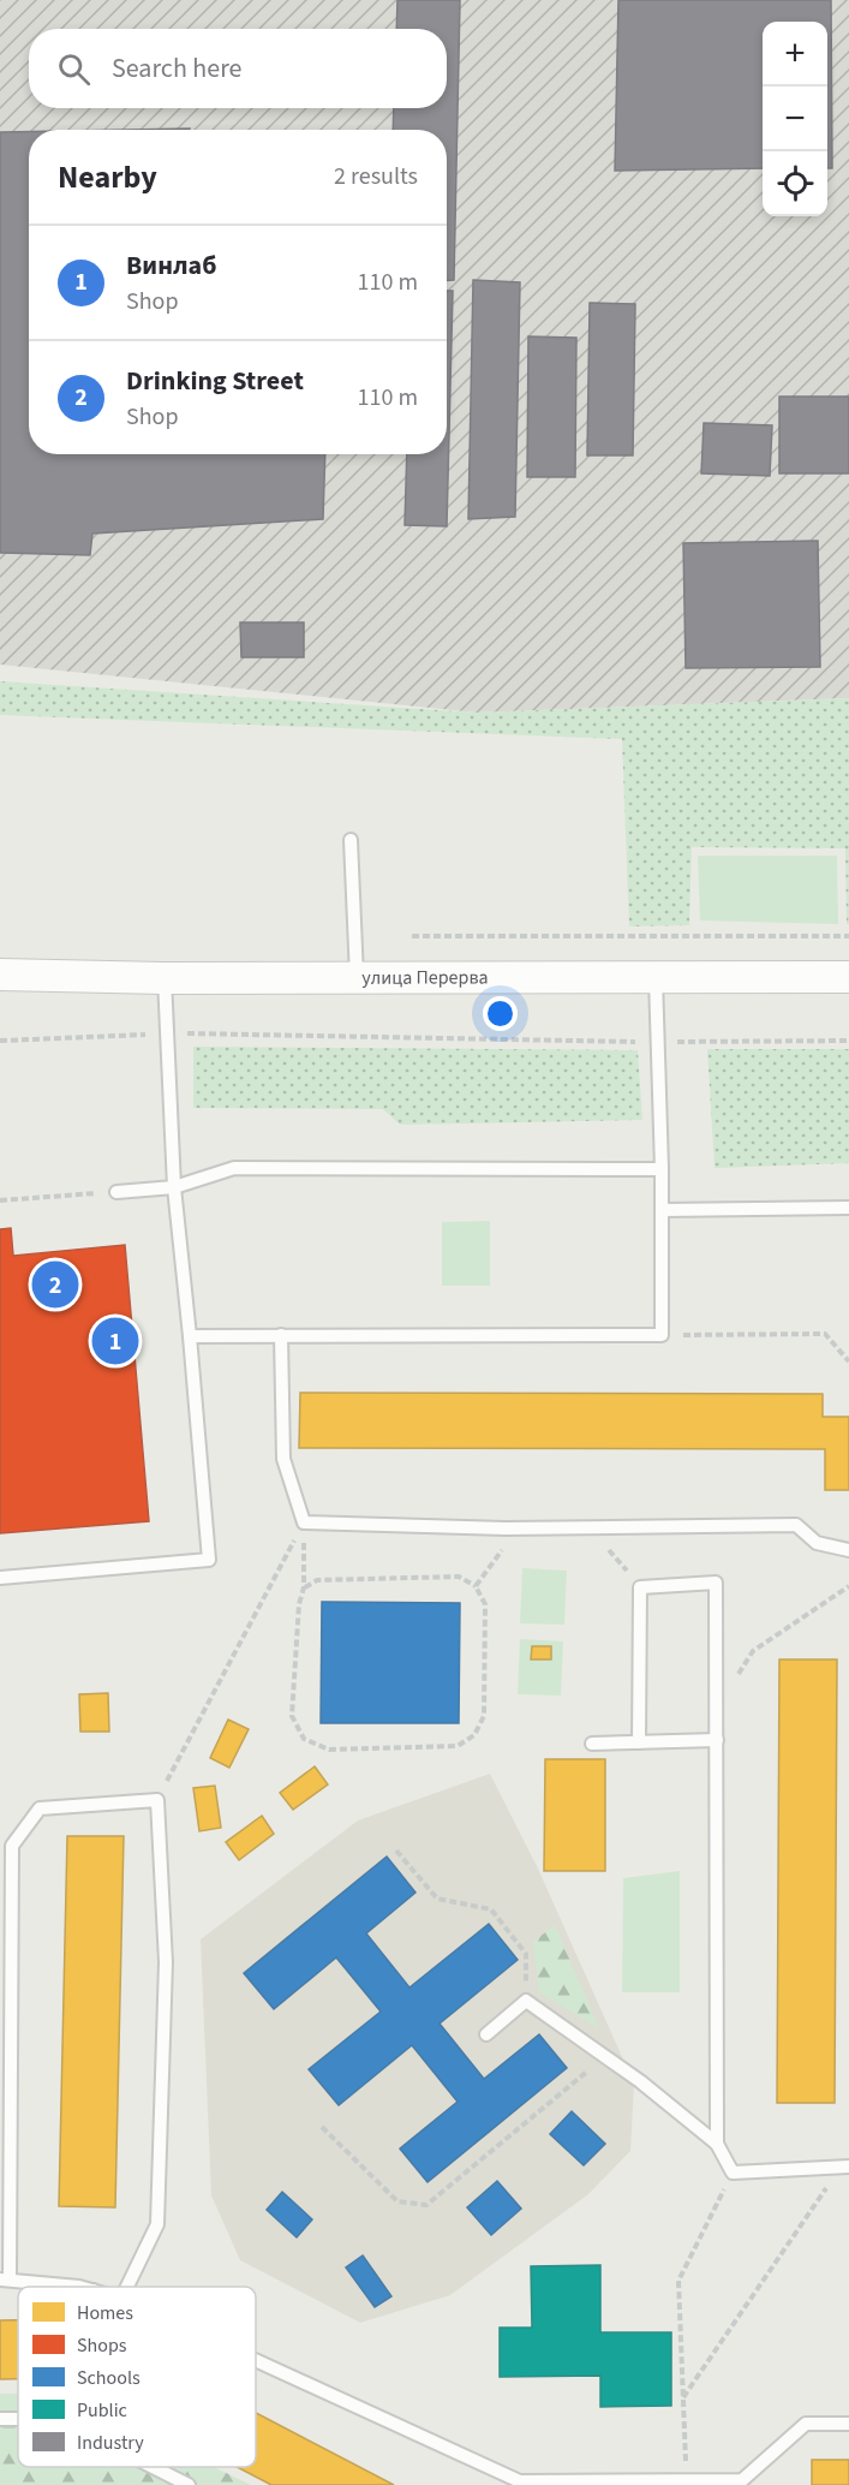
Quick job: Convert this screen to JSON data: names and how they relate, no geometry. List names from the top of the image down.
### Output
{
  "streets": {
    "street": ["улица Перерва"]
  },
  "legend": [
    "Homes",
    "Shops",
    "Schools",
    "Public",
    "Industry"
  ],
  "page": {
    "map_buttons": ["+", "−"],
    "search": "Search here",
    "heading": ["Nearby", "2 results"],
    "list": [
      {
        "mark": "1",
        "name": "Винлаб",
        "note": "Shop",
        "value": "110 m"
      },
      {
        "mark": "2",
        "name": "Drinking Street",
        "note": "Shop",
        "value": "110 m"
      }
    ],
    "pins": ["2", "1"]
  }
}
